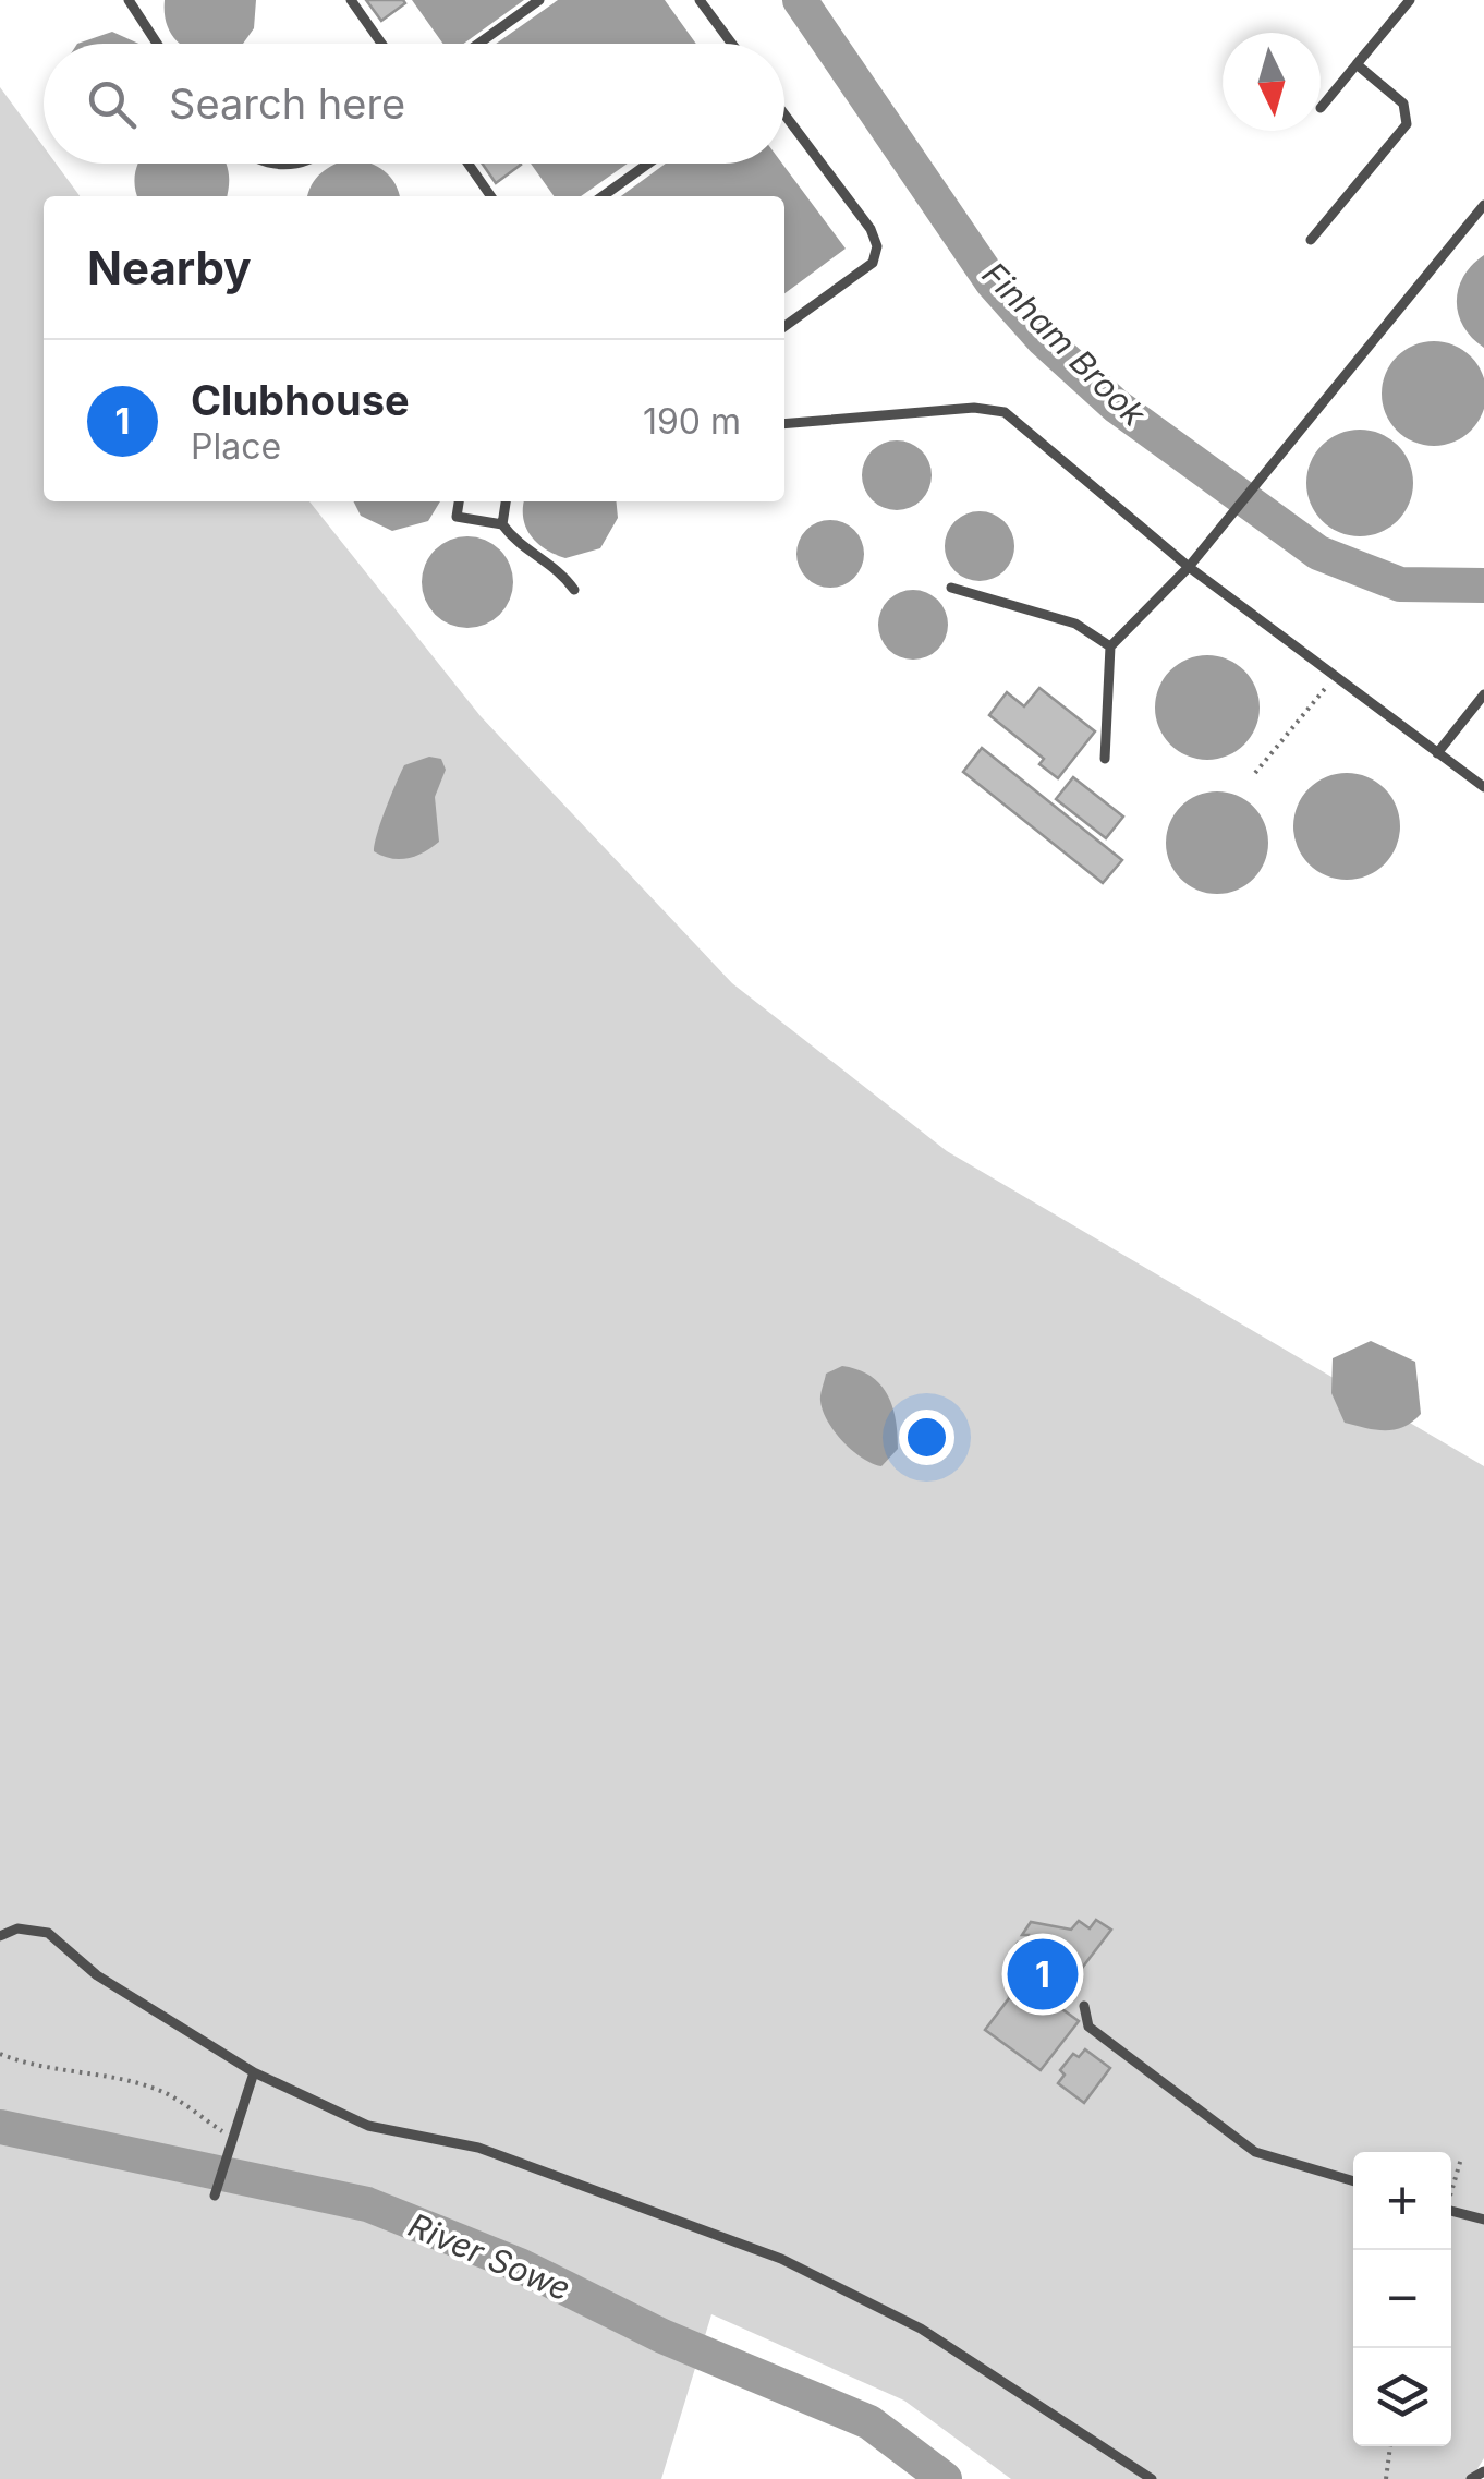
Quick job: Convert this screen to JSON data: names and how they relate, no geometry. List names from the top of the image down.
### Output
{
  "water": ["Finham Brook", "River Sowe"],
  "north": "bottom",
  "page": {
    "search": "Search here",
    "heading": "Nearby",
    "list": [
      {
        "mark": "1",
        "name": "Clubhouse",
        "note": "Place",
        "value": "190 m"
      }
    ],
    "pins": "1",
    "map_buttons": ["+", "−"]
  }
}
